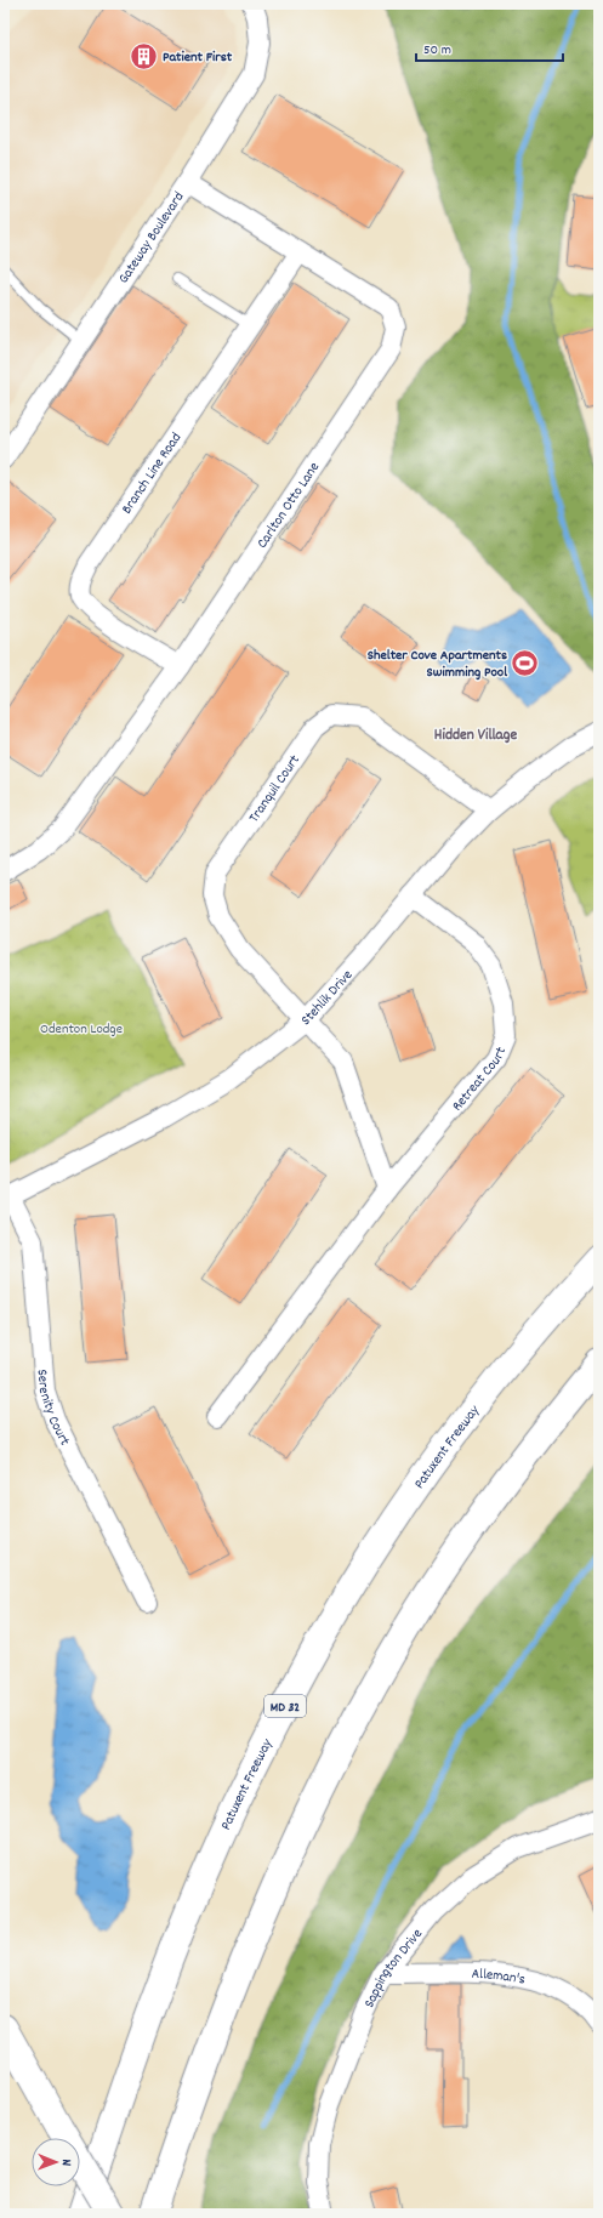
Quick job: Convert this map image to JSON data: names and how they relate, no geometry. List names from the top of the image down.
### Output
{
  "streets": {
    "main road": ["Patuxent Freeway", "MD 32"],
    "street": [
      "Gateway Boulevard",
      "Branch Line Road",
      "Carlton Otto Lane",
      "Tranquil Court",
      "Stehlik Drive",
      "Retreat Court",
      "Serenity Court",
      "Sappington Drive",
      "Alleman's"
    ]
  },
  "crossings": [
    ["Gateway Boulevard", "Carlton Otto Lane"],
    ["Branch Line Road", "Carlton Otto Lane"],
    ["Tranquil Court", "Stehlik Drive"],
    ["Stehlik Drive", "Retreat Court"],
    ["Stehlik Drive", "Serenity Court"],
    ["Sappington Drive", "Alleman's"]
  ],
  "districts": ["Hidden Village"],
  "parks": ["Odenton Lodge"],
  "places": {
    "building": ["Patient First"],
    "sports": ["Shelter Cove Apartments Swimming Pool"]
  },
  "scale_bar": "50 m",
  "north": "right"
}
